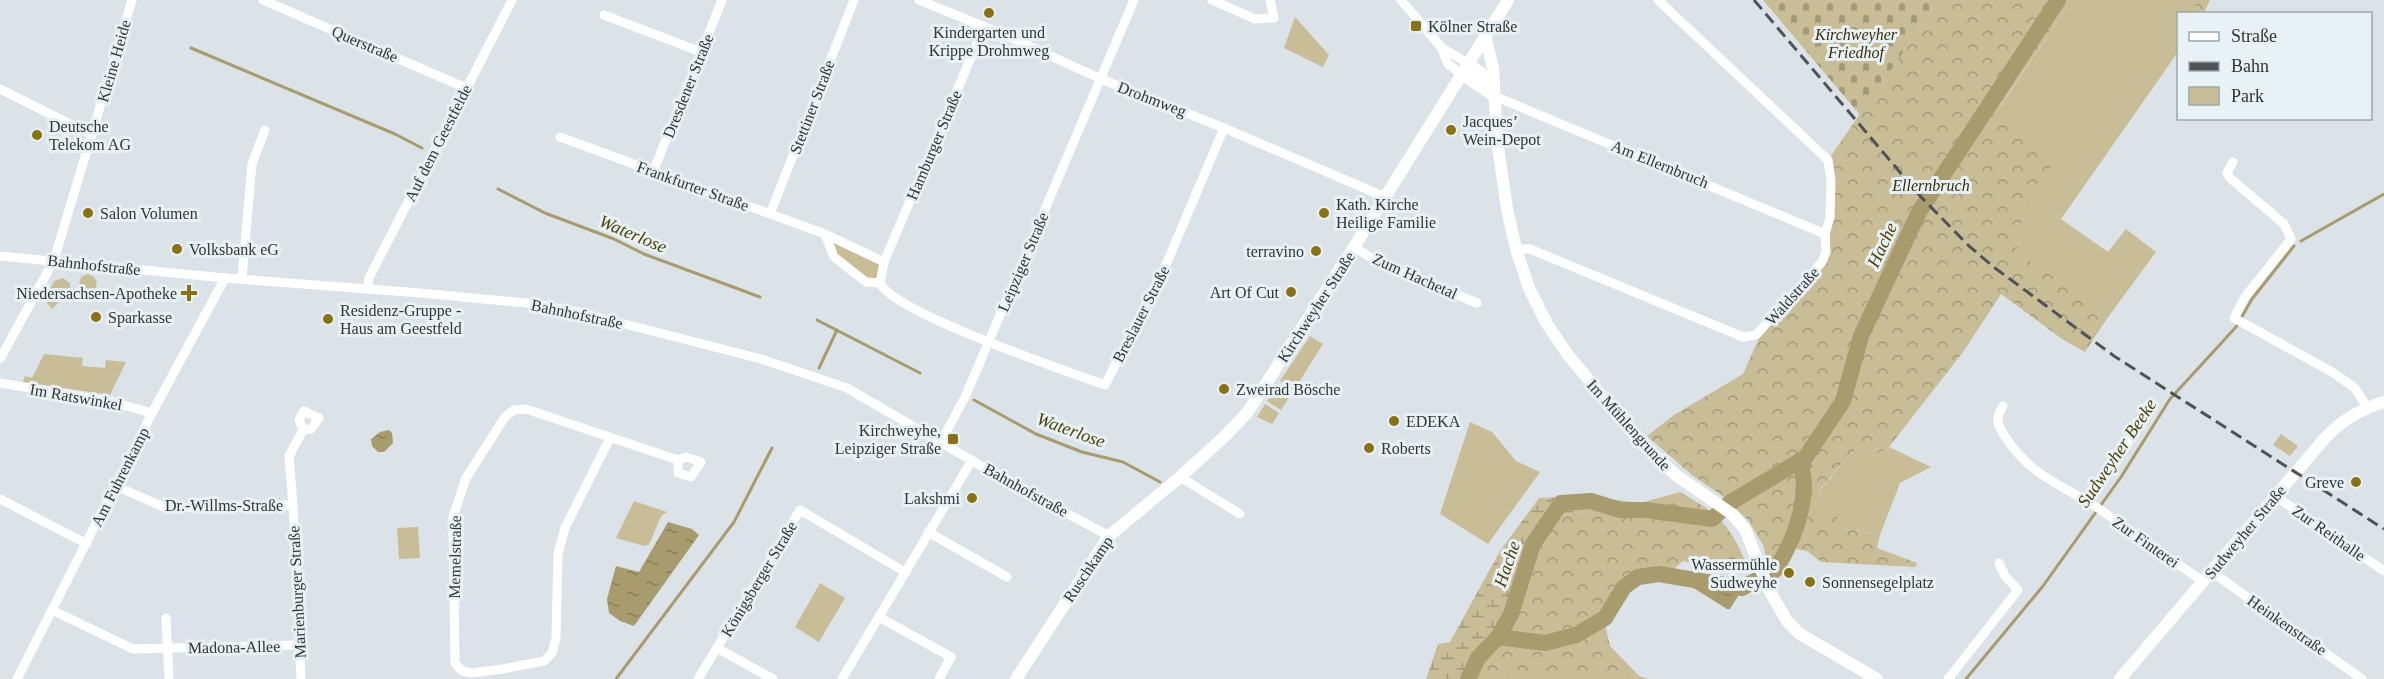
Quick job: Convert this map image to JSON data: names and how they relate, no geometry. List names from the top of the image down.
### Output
{
  "streets": {
    "main road": [
      "Kirchweyher Straße",
      "Im Mühlengrunde",
      "Sudweyher Straße",
      "Ruschkamp"
    ],
    "street": [
      "Querstraße",
      "Kleine Heide",
      "Dresdener Straße",
      "Drohmweg",
      "Stettiner Straße",
      "Auf dem Geestfelde",
      "Hamburger Straße",
      "Am Ellernbruch",
      "Frankfurter Straße",
      "Leipziger Straße",
      "Bahnhofstraße",
      "Zum Hachetal",
      "Waldstraße",
      "Breslauer Straße",
      "Im Ratswinkel",
      "Am Fuhrenkamp",
      "Dr.-Willms-Straße",
      "Zur Reithalle",
      "Zur Finterei",
      "Memelstraße",
      "Königsberger Straße",
      "Marienburger Straße",
      "Heinkenstraße",
      "Madona-Allee"
    ]
  },
  "crossings": [
    ["Querstraße", "Auf dem Geestfelde"],
    ["Kleine Heide", "Bahnhofstraße"],
    ["Dresdener Straße", "Frankfurter Straße"],
    ["Drohmweg", "Hamburger Straße"],
    ["Drohmweg", "Leipziger Straße"],
    ["Drohmweg", "Kirchweyher Straße"],
    ["Drohmweg", "Breslauer Straße"],
    ["Stettiner Straße", "Frankfurter Straße"],
    ["Auf dem Geestfelde", "Bahnhofstraße"],
    ["Hamburger Straße", "Frankfurter Straße"],
    ["Am Ellernbruch", "Waldstraße"],
    ["Am Ellernbruch", "Im Mühlengrunde"],
    ["Leipziger Straße", "Bahnhofstraße"],
    ["Leipziger Straße", "Breslauer Straße"],
    ["Bahnhofstraße", "Am Fuhrenkamp"],
    ["Bahnhofstraße", "Ruschkamp"],
    ["Zum Hachetal", "Kirchweyher Straße"],
    ["Waldstraße", "Im Mühlengrunde"],
    ["Kirchweyher Straße", "Im Mühlengrunde"],
    ["Kirchweyher Straße", "Ruschkamp"],
    ["Im Ratswinkel", "Am Fuhrenkamp"],
    ["Am Fuhrenkamp", "Dr.-Willms-Straße"],
    ["Am Fuhrenkamp", "Madona-Allee"],
    ["Dr.-Willms-Straße", "Marienburger Straße"],
    ["Sudweyher Straße", "Zur Reithalle"],
    ["Sudweyher Straße", "Zur Finterei"],
    ["Sudweyher Straße", "Heinkenstraße"],
    ["Zur Finterei", "Heinkenstraße"],
    ["Marienburger Straße", "Madona-Allee"]
  ],
  "water": ["Waterlose", "Hache", "Sudweyher Beeke"],
  "parks": ["Kirchweyher Friedhof", "Ellernbruch"],
  "places": {
    "other": [
      "Kindergarten und Krippe Drohmweg",
      "Jacques’ Wein-Depot",
      "Deutsche Telekom AG",
      "Salon Volumen",
      "Kath. Kirche Heilige Familie",
      "Volksbank eG",
      "terravino",
      "Art Of Cut",
      "Sparkasse",
      "Residenz-Gruppe - Haus am Geestfeld",
      "Zweirad Bösche",
      "EDEKA",
      "Roberts",
      "Greve",
      "Lakshmi",
      "Wassermühle Sudweyhe",
      "Sonnensegelplatz"
    ],
    "transit": ["Kölner Straße", "Kirchweyhe, Leipziger Straße"],
    "health": ["Niedersachsen-Apotheke"]
  },
  "legend": ["Straße", "Bahn", "Park"]
}
